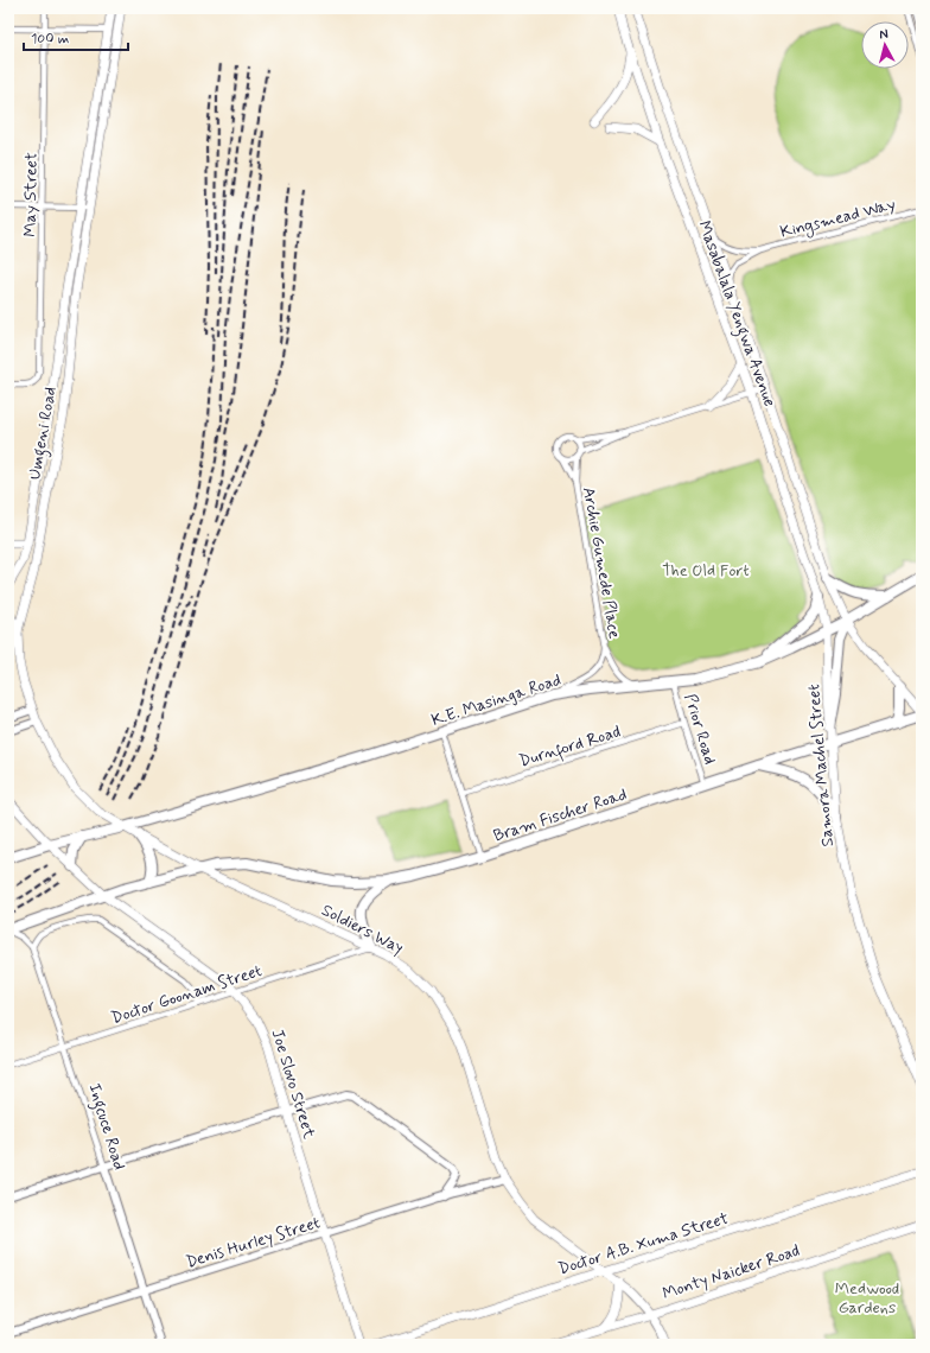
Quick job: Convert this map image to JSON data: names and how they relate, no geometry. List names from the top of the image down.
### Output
{
  "streets": {
    "highway": ["K.E. Masinga Road", "Bram Fischer Road"],
    "main road": [
      "Masabalala Yengwa Avenue",
      "Umgeni Road",
      "Samora Machel Street",
      "Soldiers Way",
      "Joe Slovo Street",
      "Doctor A.B. Xuma Street",
      "Monty Naicker Road"
    ],
    "street": [
      "May Street",
      "Kingsmead Way",
      "Archie Gumede Place",
      "Prior Road",
      "Durnford Road",
      "Doctor Goonam Street",
      "Ingcuce Road",
      "Denis Hurley Street"
    ]
  },
  "crossings": [
    ["Kingsmead Way", "Masabalala Yengwa Avenue"],
    ["Masabalala Yengwa Avenue", "K.E. Masinga Road"],
    ["Masabalala Yengwa Avenue", "Samora Machel Street"],
    ["Masabalala Yengwa Avenue", "Bram Fischer Road"],
    ["Umgeni Road", "K.E. Masinga Road"],
    ["Umgeni Road", "Bram Fischer Road"],
    ["Umgeni Road", "Soldiers Way"],
    ["Umgeni Road", "Joe Slovo Street"],
    ["Archie Gumede Place", "K.E. Masinga Road"],
    ["K.E. Masinga Road", "Prior Road"],
    ["K.E. Masinga Road", "Samora Machel Street"],
    ["K.E. Masinga Road", "Bram Fischer Road"],
    ["K.E. Masinga Road", "Soldiers Way"],
    ["K.E. Masinga Road", "Joe Slovo Street"],
    ["Prior Road", "Durnford Road"],
    ["Prior Road", "Bram Fischer Road"],
    ["Samora Machel Street", "Bram Fischer Road"],
    ["Bram Fischer Road", "Soldiers Way"],
    ["Bram Fischer Road", "Joe Slovo Street"],
    ["Soldiers Way", "Doctor Goonam Street"],
    ["Soldiers Way", "Joe Slovo Street"],
    ["Soldiers Way", "Denis Hurley Street"],
    ["Soldiers Way", "Doctor A.B. Xuma Street"],
    ["Soldiers Way", "Monty Naicker Road"],
    ["Doctor Goonam Street", "Joe Slovo Street"],
    ["Doctor Goonam Street", "Ingcuce Road"],
    ["Joe Slovo Street", "Denis Hurley Street"],
    ["Ingcuce Road", "Denis Hurley Street"]
  ],
  "parks": ["The Old Fort", "Medwood Gardens"],
  "scale_bar": "100 m",
  "north": "top"
}
